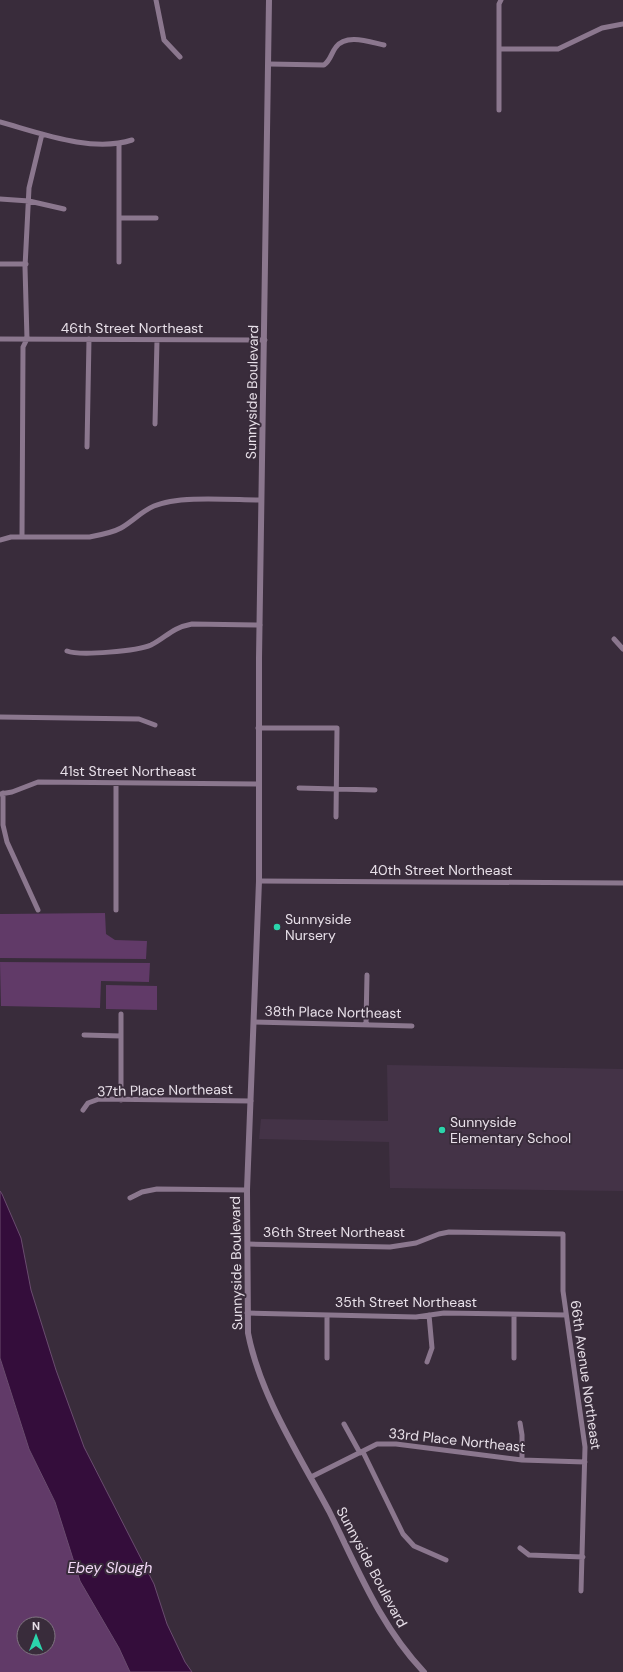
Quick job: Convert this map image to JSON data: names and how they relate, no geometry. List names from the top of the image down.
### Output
{
  "streets": {
    "street": [
      "46th Street Northeast",
      "Sunnyside Boulevard",
      "41st Street Northeast",
      "40th Street Northeast",
      "38th Place Northeast",
      "37th Place Northeast",
      "36th Street Northeast",
      "35th Street Northeast",
      "66th Avenue Northeast",
      "33rd Place Northeast"
    ]
  },
  "crossings": [
    ["46th Street Northeast", "Sunnyside Boulevard"],
    ["Sunnyside Boulevard", "41st Street Northeast"],
    ["Sunnyside Boulevard", "40th Street Northeast"],
    ["Sunnyside Boulevard", "38th Place Northeast"],
    ["Sunnyside Boulevard", "37th Place Northeast"],
    ["Sunnyside Boulevard", "36th Street Northeast"],
    ["Sunnyside Boulevard", "35th Street Northeast"],
    ["Sunnyside Boulevard", "33rd Place Northeast"],
    ["36th Street Northeast", "66th Avenue Northeast"],
    ["35th Street Northeast", "66th Avenue Northeast"],
    ["66th Avenue Northeast", "33rd Place Northeast"]
  ],
  "water": ["Ebey Slough"],
  "places": ["Sunnyside Nursery", "Sunnyside Elementary School"],
  "north": "top"
}
